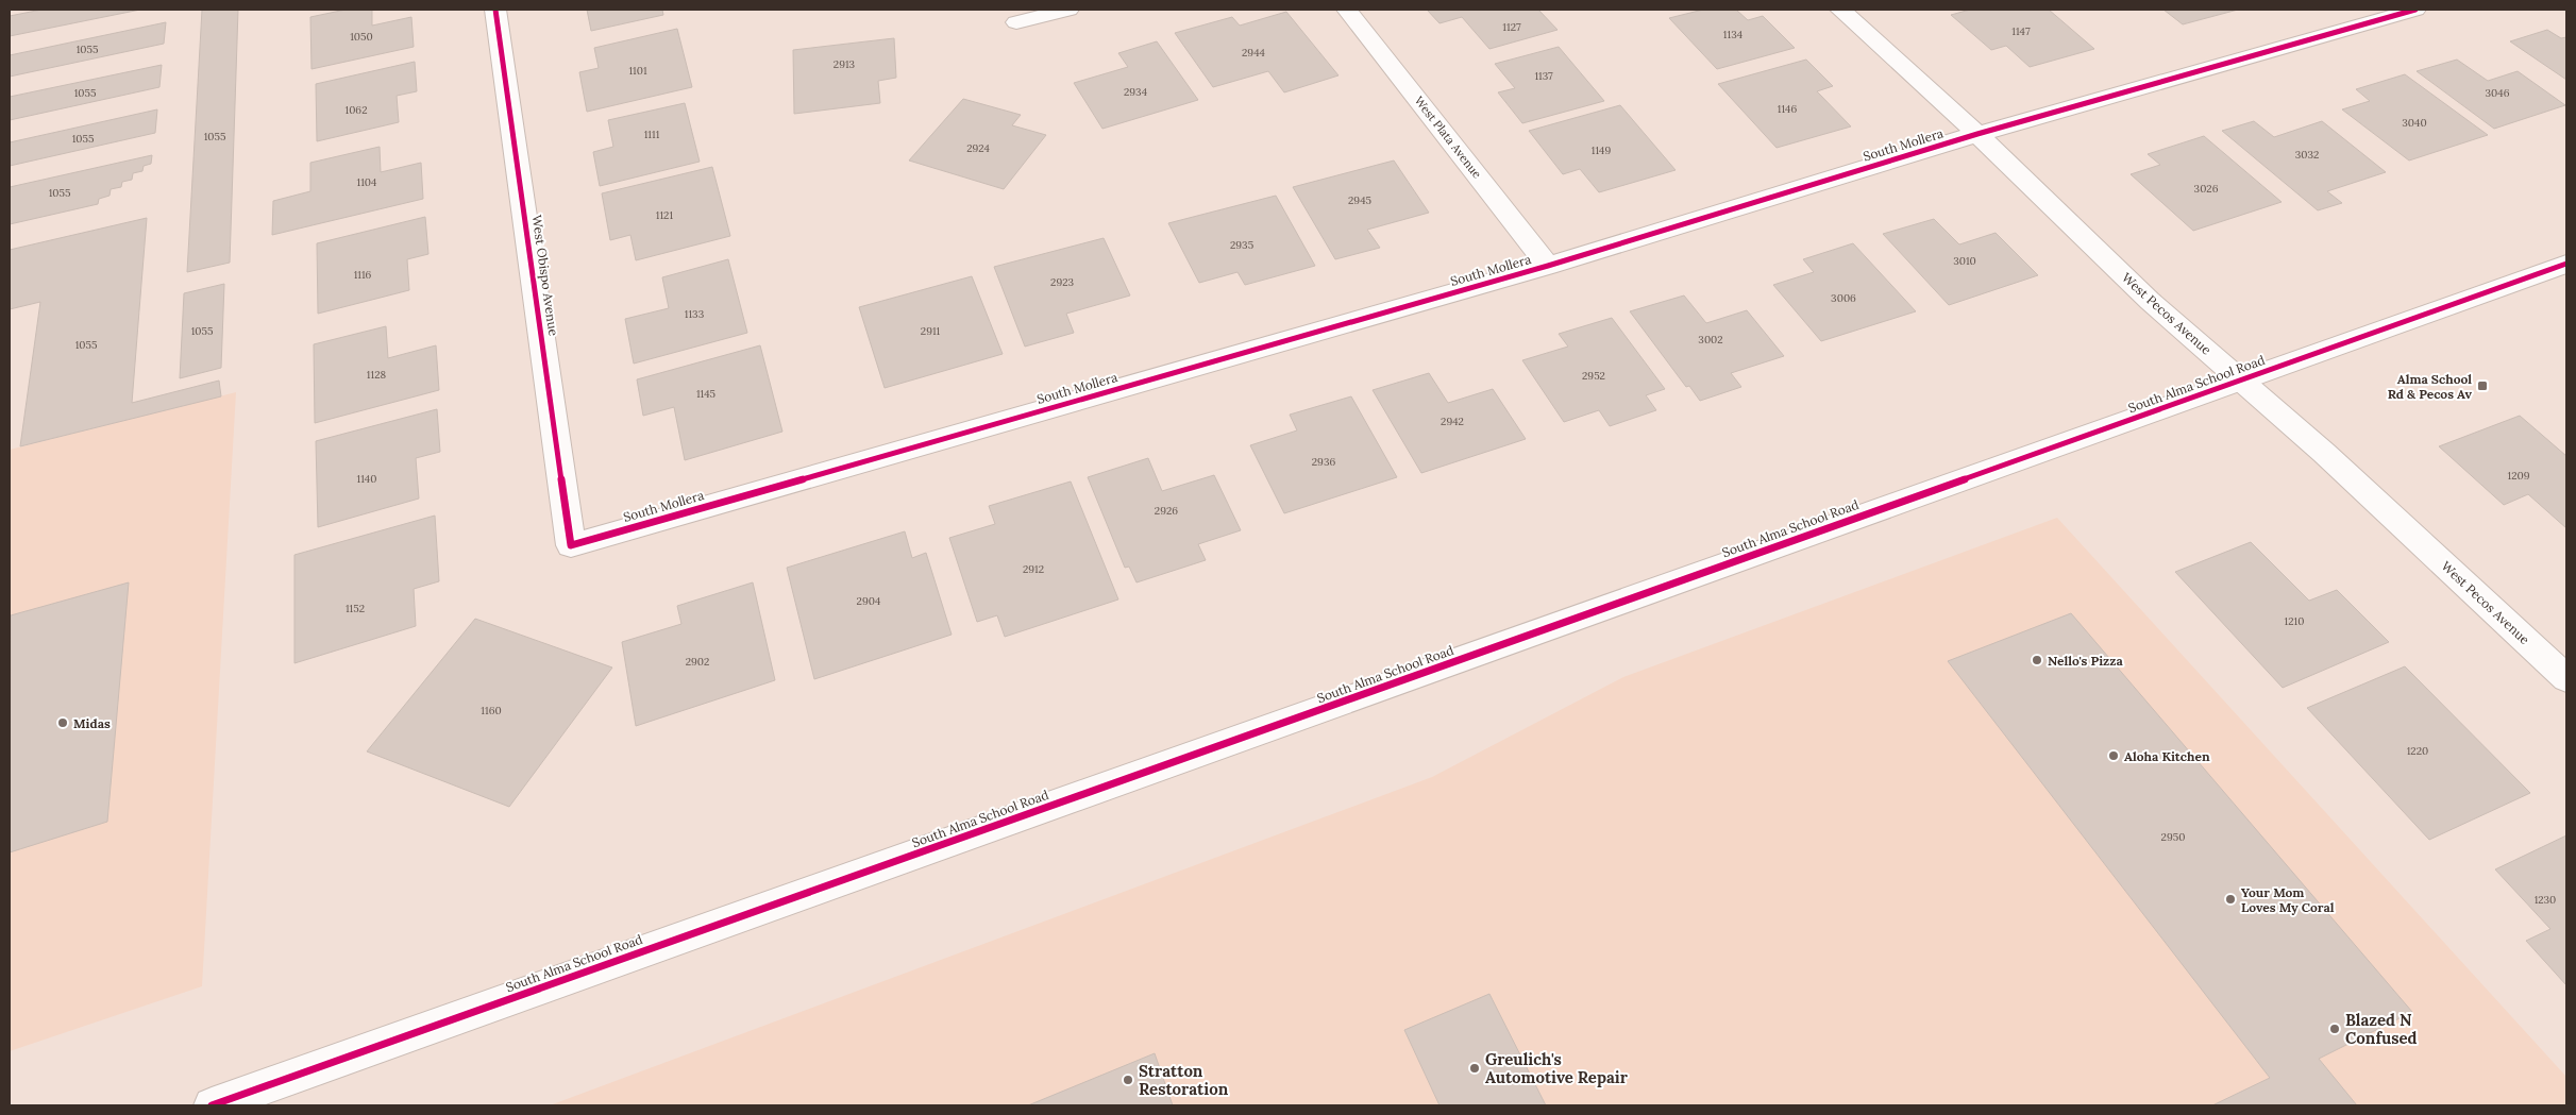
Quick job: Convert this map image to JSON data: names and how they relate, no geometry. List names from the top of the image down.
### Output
{
  "streets": {
    "street": [
      "West Plata Avenue",
      "South Mollera",
      "West Obispo Avenue",
      "West Pecos Avenue",
      "South Alma School Road"
    ]
  },
  "crossings": [
    ["West Plata Avenue", "South Mollera"],
    ["South Mollera", "West Obispo Avenue"],
    ["South Mollera", "West Pecos Avenue"],
    ["West Pecos Avenue", "South Alma School Road"]
  ],
  "places": {
    "transit": ["Alma School Rd & Pecos Av"],
    "other": [
      "Nello's Pizza",
      "Midas",
      "Aloha Kitchen",
      "Your Mom Loves My Coral",
      "Blazed N Confused",
      "Greulich's Automotive Repair",
      "Stratton Restoration"
    ]
  },
  "house_numbers": [
    "1127",
    "1147",
    "1134",
    "1050",
    "1055",
    "2944",
    "2913",
    "1101",
    "1137",
    "2934",
    "1055",
    "3046",
    "1146",
    "1062",
    "3040",
    "1111",
    "1055",
    "1055",
    "2924",
    "1149",
    "3032",
    "1104",
    "3026",
    "1055",
    "2945",
    "1121",
    "2935",
    "3010",
    "1116",
    "2923",
    "3006",
    "1133",
    "1055",
    "2911",
    "3002",
    "1055",
    "1128",
    "2952",
    "1145",
    "2942",
    "2936",
    "1209",
    "1140",
    "2926",
    "2912",
    "2904",
    "1152",
    "1210",
    "2902",
    "1160",
    "1220",
    "2950",
    "1230"
  ]
}
